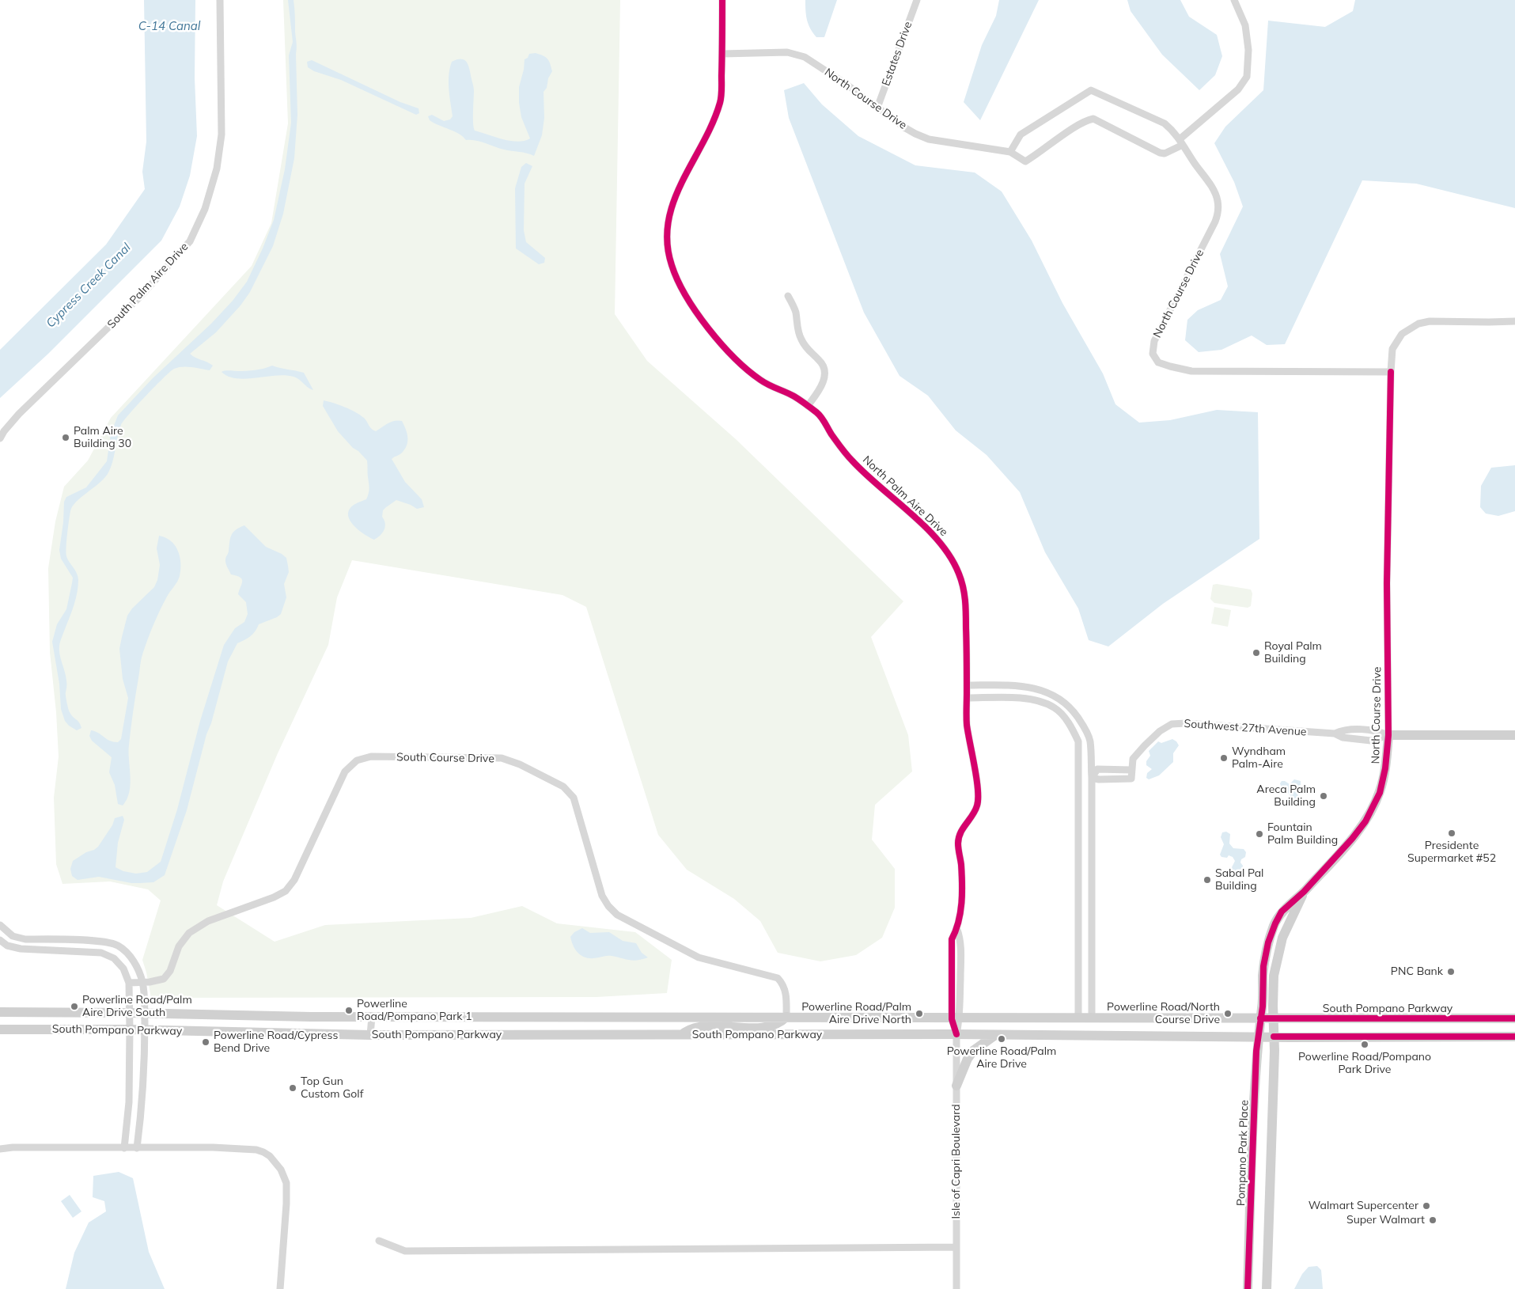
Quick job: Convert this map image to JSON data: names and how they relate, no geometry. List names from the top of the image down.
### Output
{
  "streets": {
    "main road": [
      "North Course Drive",
      "Southwest 27th Avenue",
      "South Pompano Parkway",
      "Pompano Park Place"
    ],
    "street": [
      "Estates Drive",
      "South Palm Aire Drive",
      "North Palm Aire Drive",
      "South Course Drive",
      "Isle of Capri Boulevard"
    ]
  },
  "crossings": [
    ["Estates Drive", "North Course Drive"],
    ["North Course Drive", "North Palm Aire Drive"],
    ["North Course Drive", "Southwest 27th Avenue"],
    ["North Course Drive", "South Pompano Parkway"],
    ["North Course Drive", "Pompano Park Place"],
    ["North Palm Aire Drive", "South Pompano Parkway"],
    ["North Palm Aire Drive", "Isle of Capri Boulevard"],
    ["South Course Drive", "South Pompano Parkway"],
    ["South Pompano Parkway", "Pompano Park Place"],
    ["South Pompano Parkway", "Isle of Capri Boulevard"]
  ],
  "water": ["C-14 Canal", "Cypress Creek Canal"],
  "places": [
    "Palm Aire Building 30",
    "Royal Palm Building",
    "Wyndham Palm-Aire",
    "Areca Palm Building",
    "Presidente Supermarket #52",
    "Fountain Palm Building",
    "Sabal Pal Building",
    "PNC Bank",
    "Powerline Road/Palm Aire Drive South",
    "Powerline Road/Pompano Park 1",
    "Powerline Road/Palm Aire Drive North",
    "Powerline Road/North Course Drive",
    "Powerline Road/Palm Aire Drive",
    "Powerline Road/Cypress Bend Drive",
    "Powerline Road/Pompano Park Drive",
    "Top Gun Custom Golf",
    "Walmart Supercenter",
    "Super Walmart"
  ]
}
